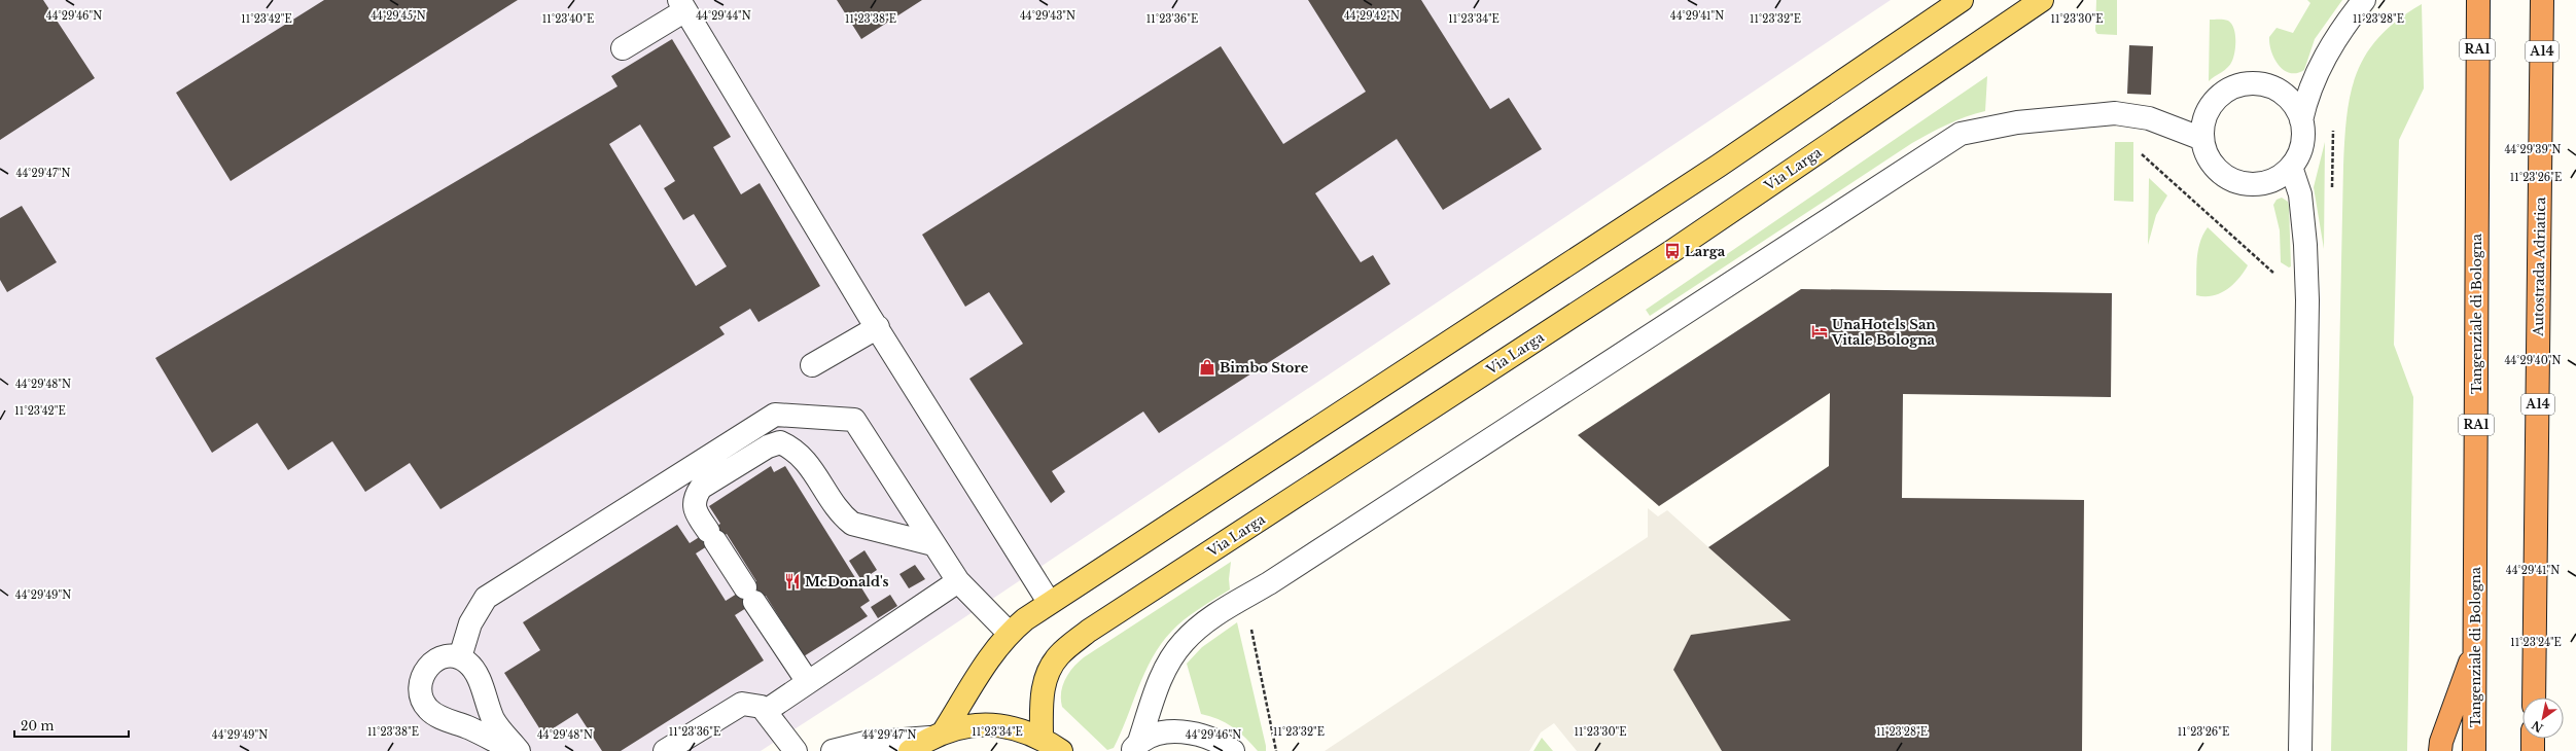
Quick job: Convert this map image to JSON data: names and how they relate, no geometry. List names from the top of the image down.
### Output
{
  "streets": {
    "highway": [
      "RA1",
      "A14",
      "Autostrada Adriatica",
      "Tangenziale di Bologna"
    ],
    "main road": ["Via Larga"]
  },
  "places": {
    "bus stop": ["Larga"],
    "hotel": ["UnaHotels San Vitale Bologna"],
    "shop": ["Bimbo Store"],
    "restaurant": ["McDonald's"]
  },
  "scale_bar": "20 m",
  "north": "bottom left",
  "coordinates": [
    "44°29'46\"N",
    "44°29'45\"N",
    "44°29'44\"N",
    "44°29'43\"N",
    "44°29'42\"N",
    "44°29'41\"N",
    "11°23'38\"E",
    "11°23'34\"E",
    "11°23'30\"E",
    "11°23'28\"E",
    "11°23'42\"E",
    "11°23'40\"E",
    "11°23'36\"E",
    "11°23'32\"E",
    "44°29'39\"N",
    "44°29'47\"N",
    "11°23'26\"E",
    "44°29'40\"N",
    "44°29'48\"N",
    "44°29'49\"N",
    "11°23'24\"E"
  ]
}
